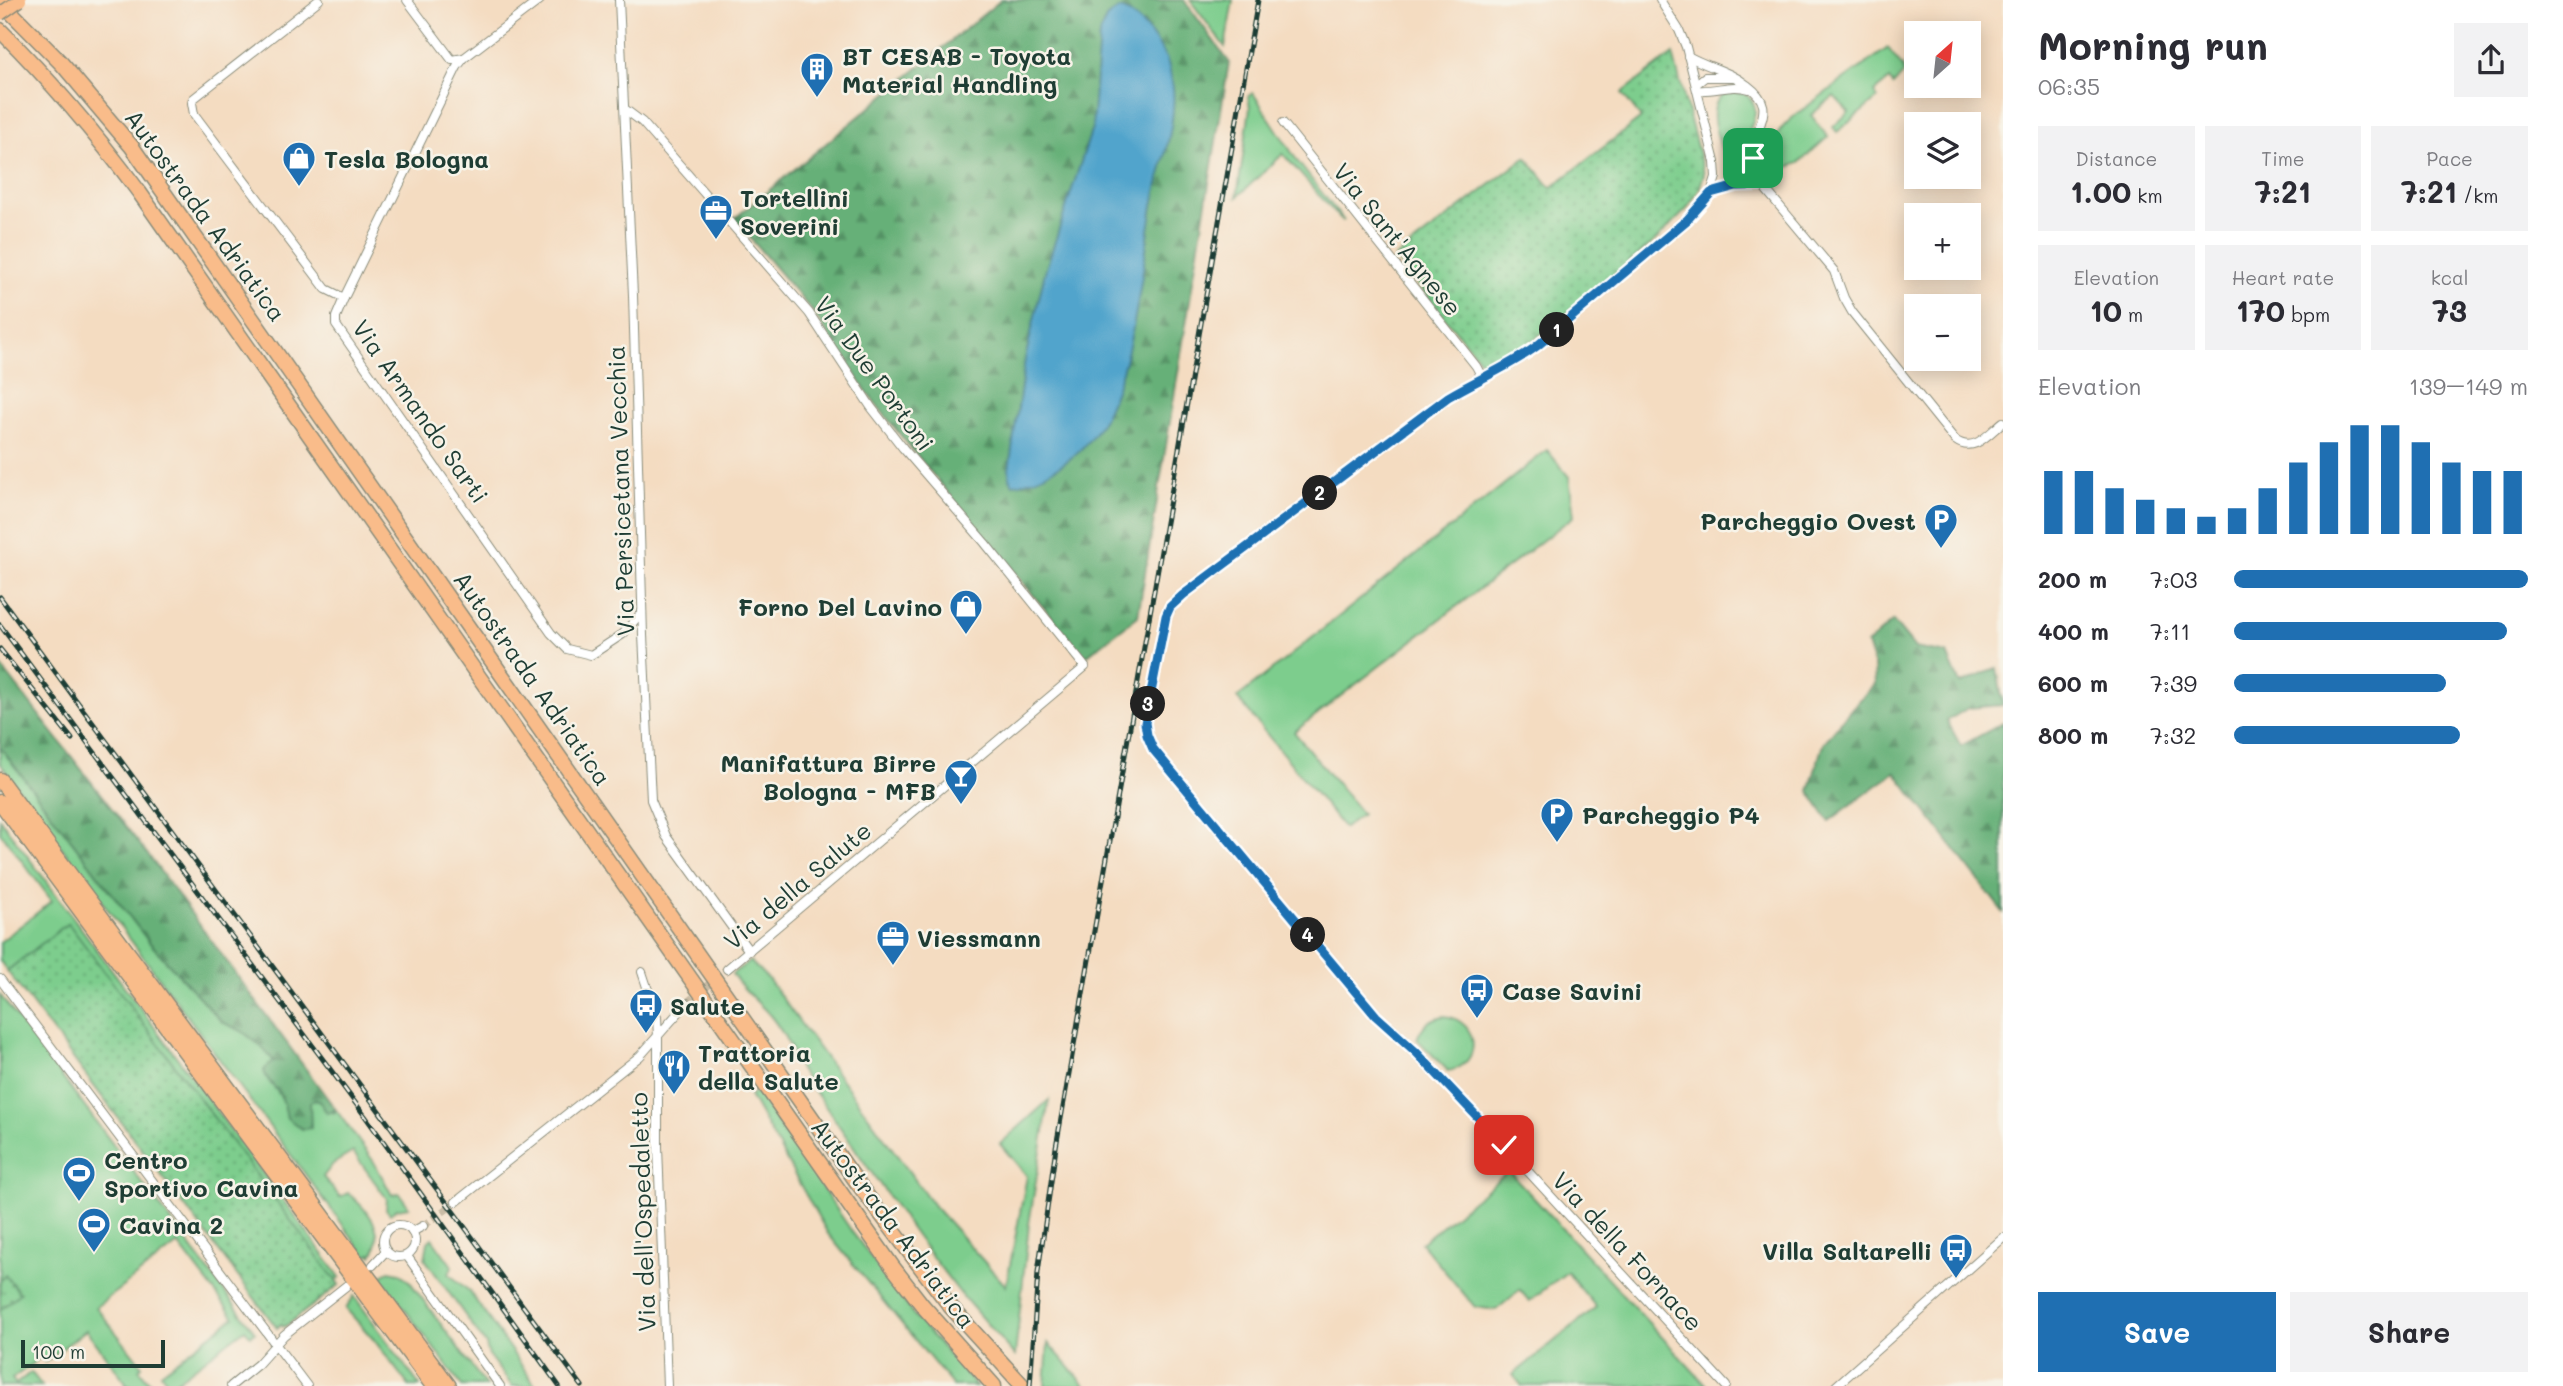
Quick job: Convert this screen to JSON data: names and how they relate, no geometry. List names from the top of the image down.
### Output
{
  "streets": {
    "highway": ["Autostrada Adriatica"],
    "street": [
      "Via Sant'Agnese",
      "Via Due Portoni",
      "Via Armando Sarti",
      "Via Persicetana Vecchia",
      "Via della Salute",
      "Via dell'Ospedaletto",
      "Via della Fornace"
    ]
  },
  "crossings": [
    ["Via Sant'Agnese", "Via della Fornace"],
    ["Via Due Portoni", "Via Persicetana Vecchia"],
    ["Via Due Portoni", "Via della Salute"],
    ["Via Armando Sarti", "Via Persicetana Vecchia"],
    ["Via Persicetana Vecchia", "Via della Salute"]
  ],
  "places": {
    "building": ["BT CESAB - Toyota Material Handling"],
    "shop": ["Tesla Bologna", "Forno Del Lavino"],
    "office": ["Tortellini Soverini", "Viessmann"],
    "parking": ["Parcheggio Ovest", "Parcheggio P4"],
    "bar": ["Manifattura Birre Bologna - MFB"],
    "bus stop": ["Case Savini", "Salute", "Villa Saltarelli"],
    "restaurant": ["Trattoria della Salute"],
    "sports": ["Centro Sportivo Cavina", "Cavina 2"]
  },
  "scale_bar": "100 m",
  "north": "top right",
  "page": {
    "heading": ["Morning run", "06:35"],
    "map_buttons": ["+", "−"],
    "stats": [
      ["Distance", "1.00 km"],
      ["Time", "7:21"],
      ["Pace", "7:21 /km"],
      ["Elevation", "10 m"],
      ["Heart rate", "170 bpm"],
      ["kcal", "73"]
    ],
    "pins": [
      "1",
      "2",
      "3",
      "4"
    ],
    "chart": ["Elevation", "139–149 m"],
    "list": [
      {
        "name": "200 m",
        "note": "7:03"
      },
      {
        "name": "400 m",
        "note": "7:11"
      },
      {
        "name": "600 m",
        "note": "7:39"
      },
      {
        "name": "800 m",
        "note": "7:32"
      }
    ],
    "buttons": ["Save", "Share"],
    "scale": "100 m"
  }
}
